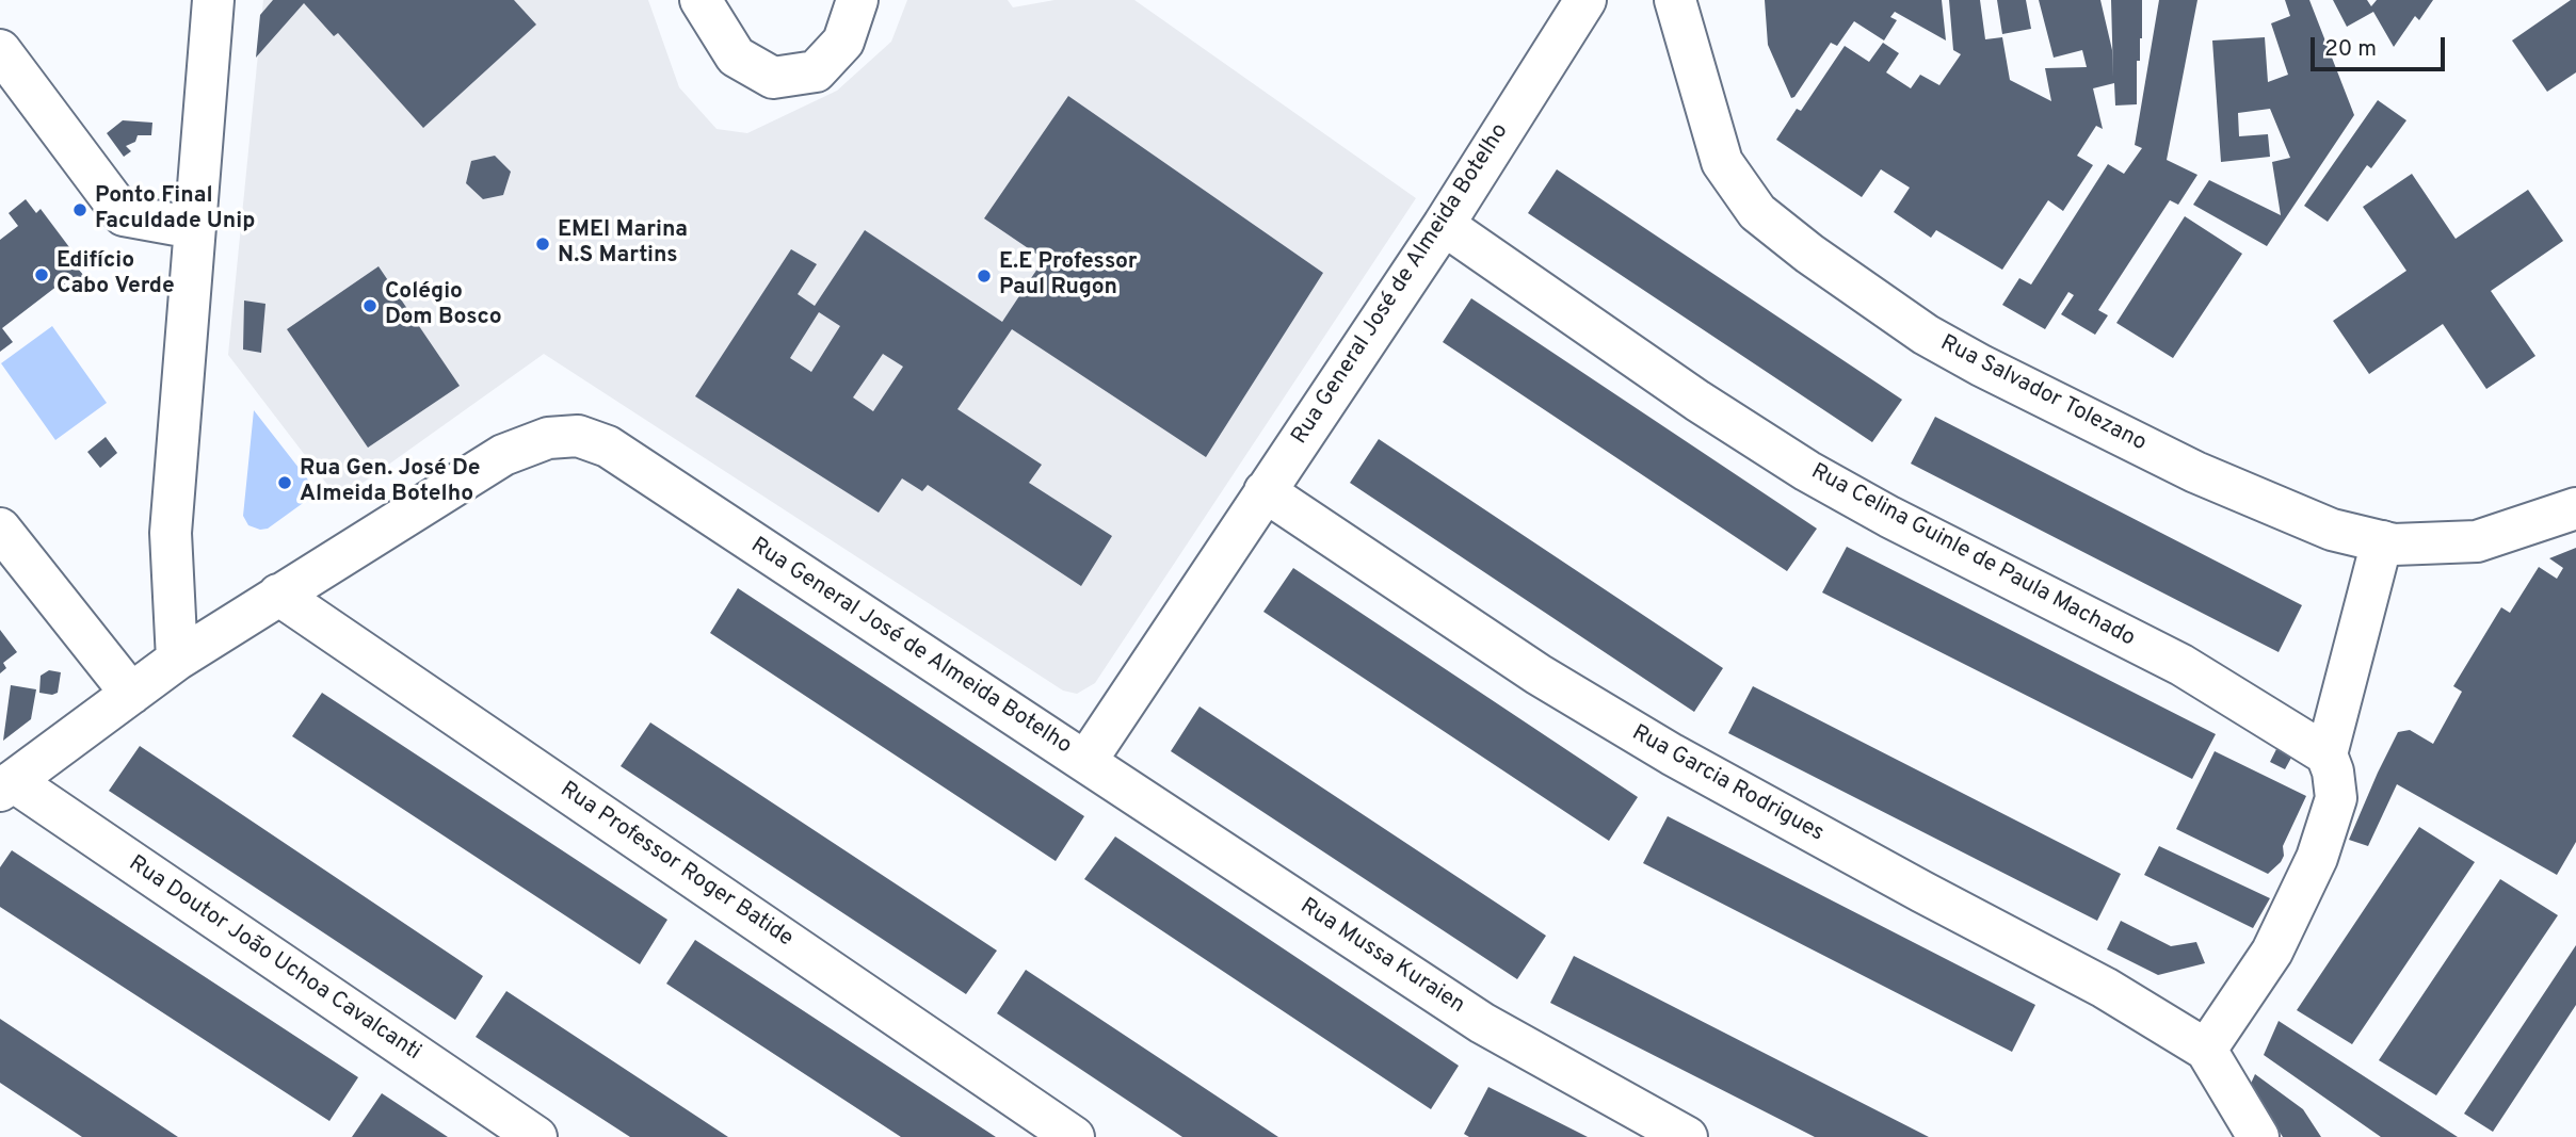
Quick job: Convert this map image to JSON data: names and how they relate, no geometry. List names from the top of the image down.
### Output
{
  "streets": {
    "street": [
      "Rua General José de Almeida Botelho",
      "Rua Salvador Tolezano",
      "Rua Celina Guinle de Paula Machado",
      "Rua Garcia Rodrigues",
      "Rua Professor Roger Batide",
      "Rua Mussa Kuraien",
      "Rua Doutor João Uchoa Cavalcanti"
    ]
  },
  "crossings": [
    ["Rua General José de Almeida Botelho", "Rua Celina Guinle de Paula Machado"],
    ["Rua General José de Almeida Botelho", "Rua Garcia Rodrigues"],
    ["Rua General José de Almeida Botelho", "Rua Professor Roger Batide"],
    ["Rua General José de Almeida Botelho", "Rua Mussa Kuraien"],
    ["Rua General José de Almeida Botelho", "Rua Doutor João Uchoa Cavalcanti"]
  ],
  "places": [
    "Ponto Final Faculdade Unip",
    "EMEI Marina N.S Martins",
    "Edifício Cabo Verde",
    "E.E Professor Paul Rugon",
    "Colégio Dom Bosco",
    "Rua Gen. José De Almeida Botelho"
  ],
  "scale_bar": "20 m"
}
